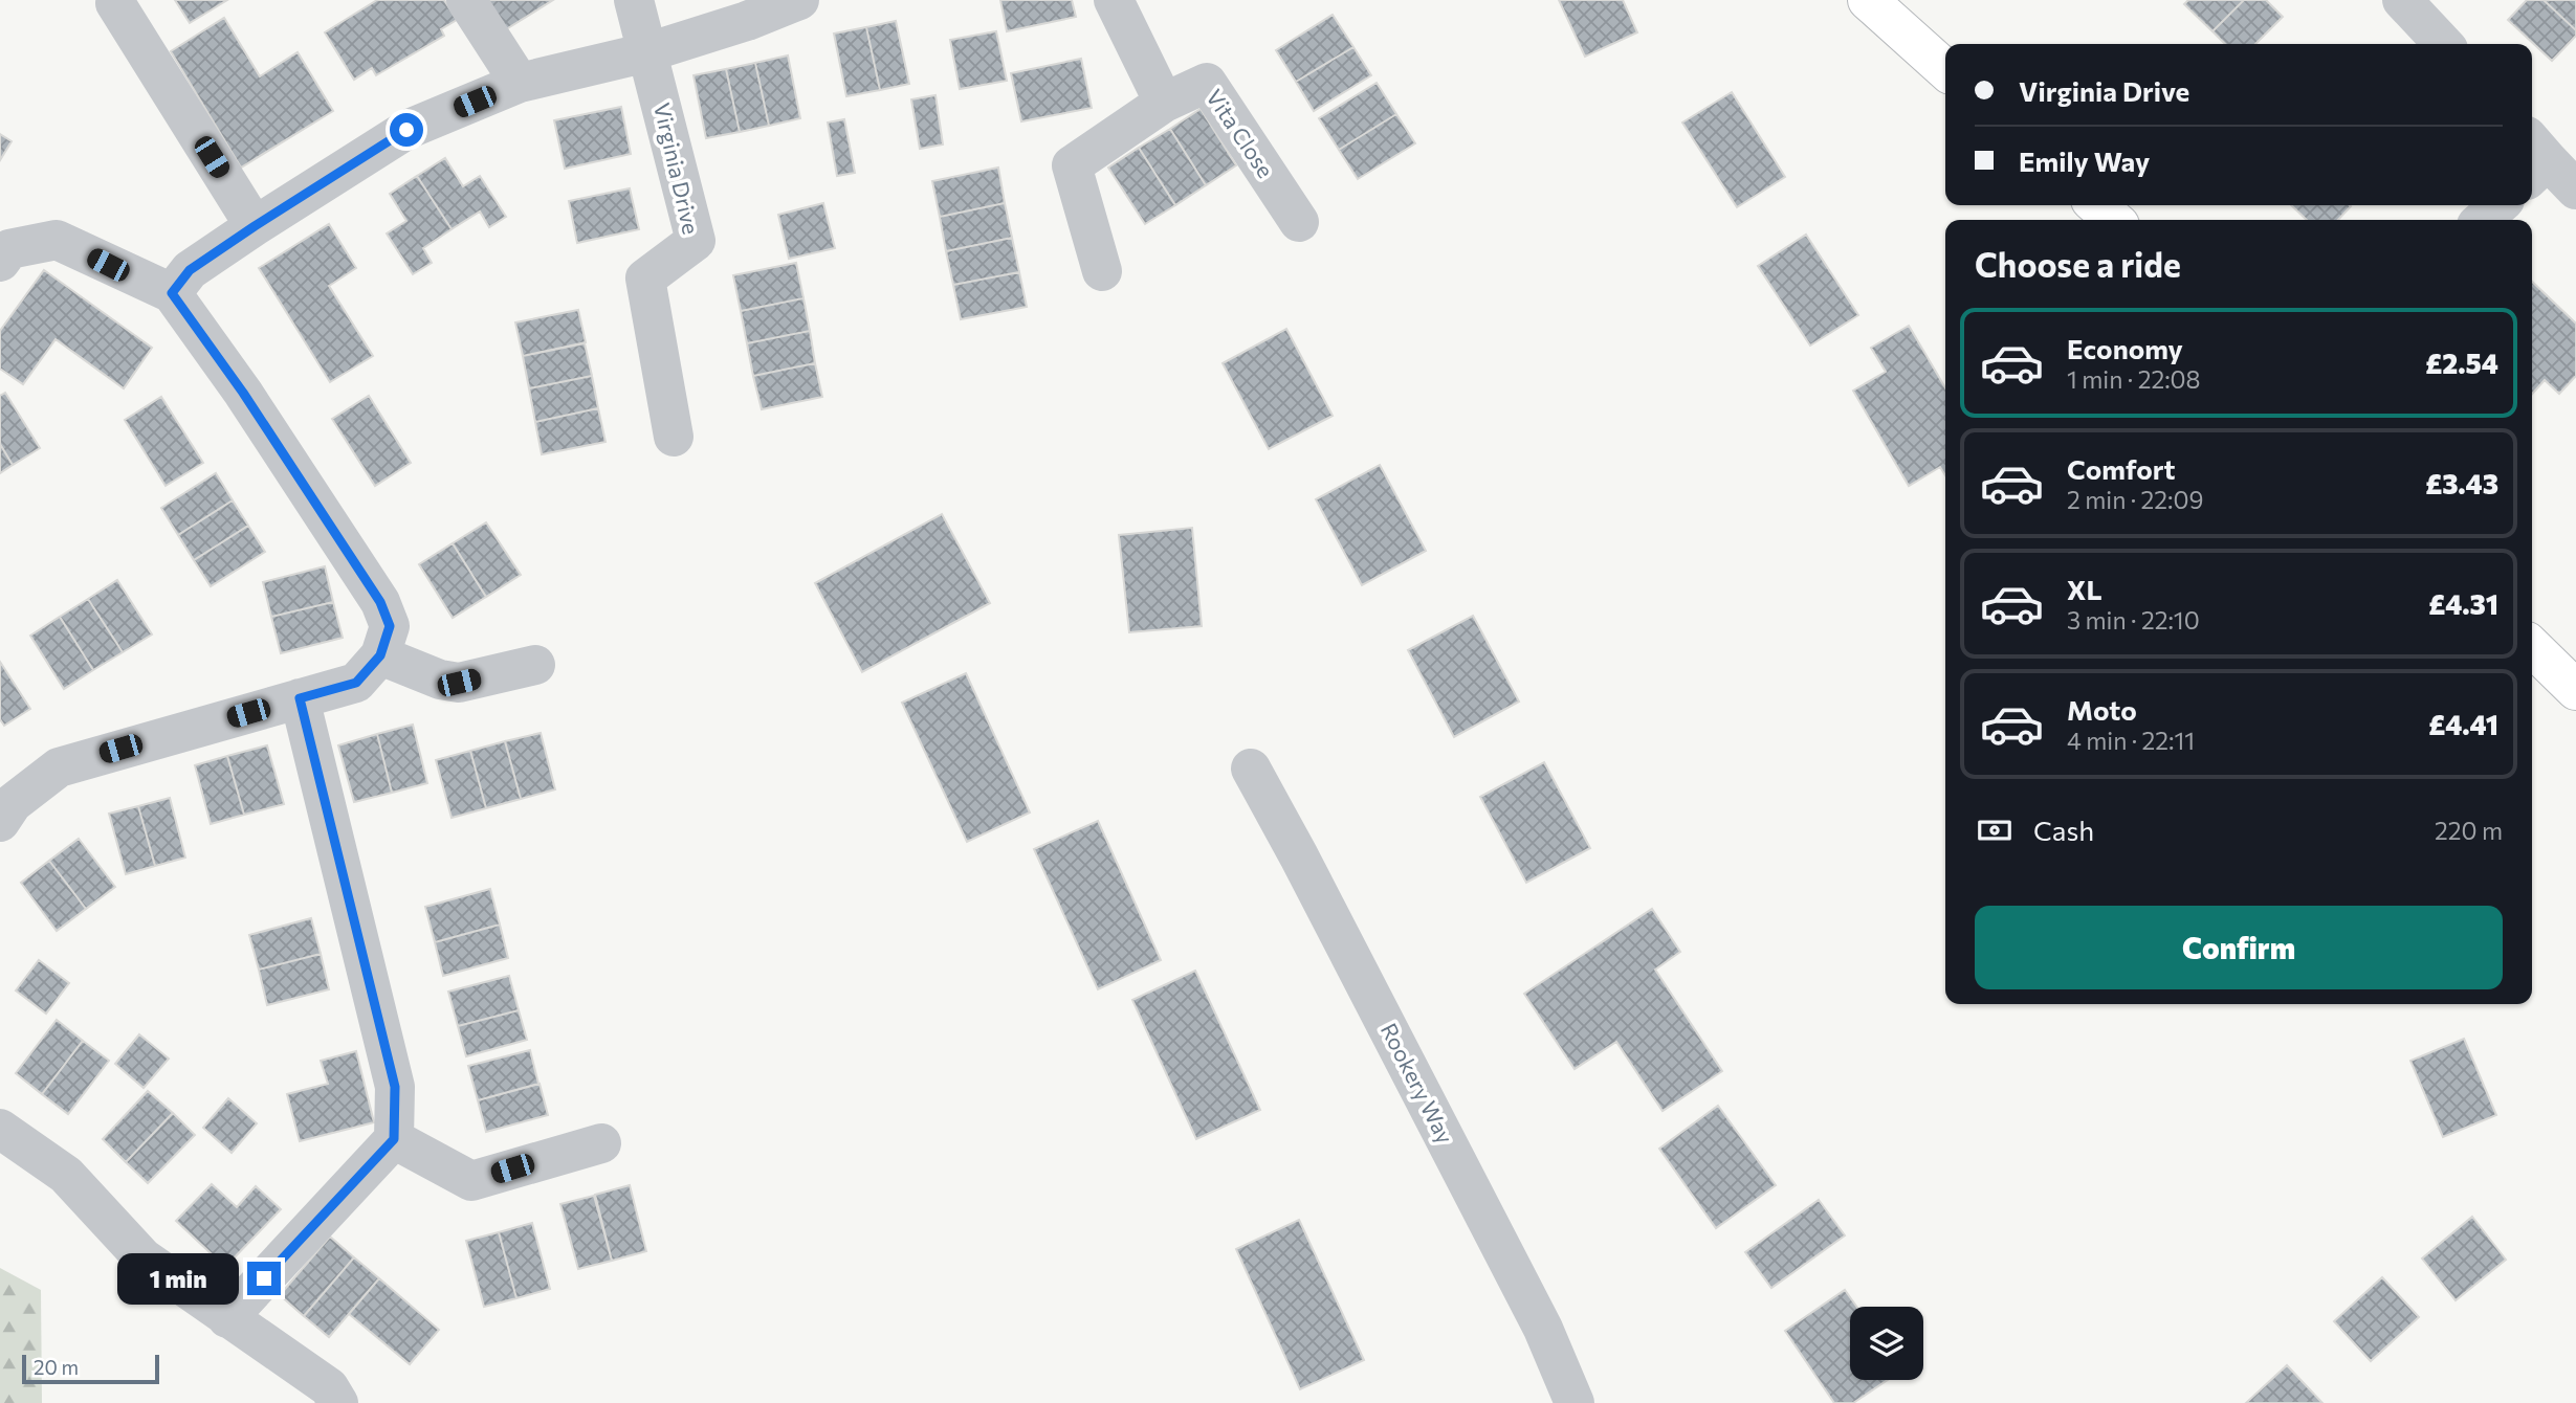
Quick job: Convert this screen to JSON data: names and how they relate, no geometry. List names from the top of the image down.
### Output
{
  "streets": {
    "street": ["Vita Close", "Virginia Drive", "Rookery Way"]
  },
  "scale_bar": "20 m",
  "page": {
    "banner": ["Virginia Drive", "Emily Way"],
    "heading": "Choose a ride",
    "list": [
      {
        "name": "Economy",
        "note": "1 min · 22:08",
        "value": "£2.54"
      },
      {
        "name": "Comfort",
        "note": "2 min · 22:09",
        "value": "£3.43"
      },
      {
        "name": "XL",
        "note": "3 min · 22:10",
        "value": "£4.31"
      },
      {
        "name": "Moto",
        "note": "4 min · 22:11",
        "value": "£4.41"
      }
    ],
    "pay": ["Cash", "220 m"],
    "buttons": "Confirm",
    "bubble": "1 min",
    "scale": "20 m"
  }
}
